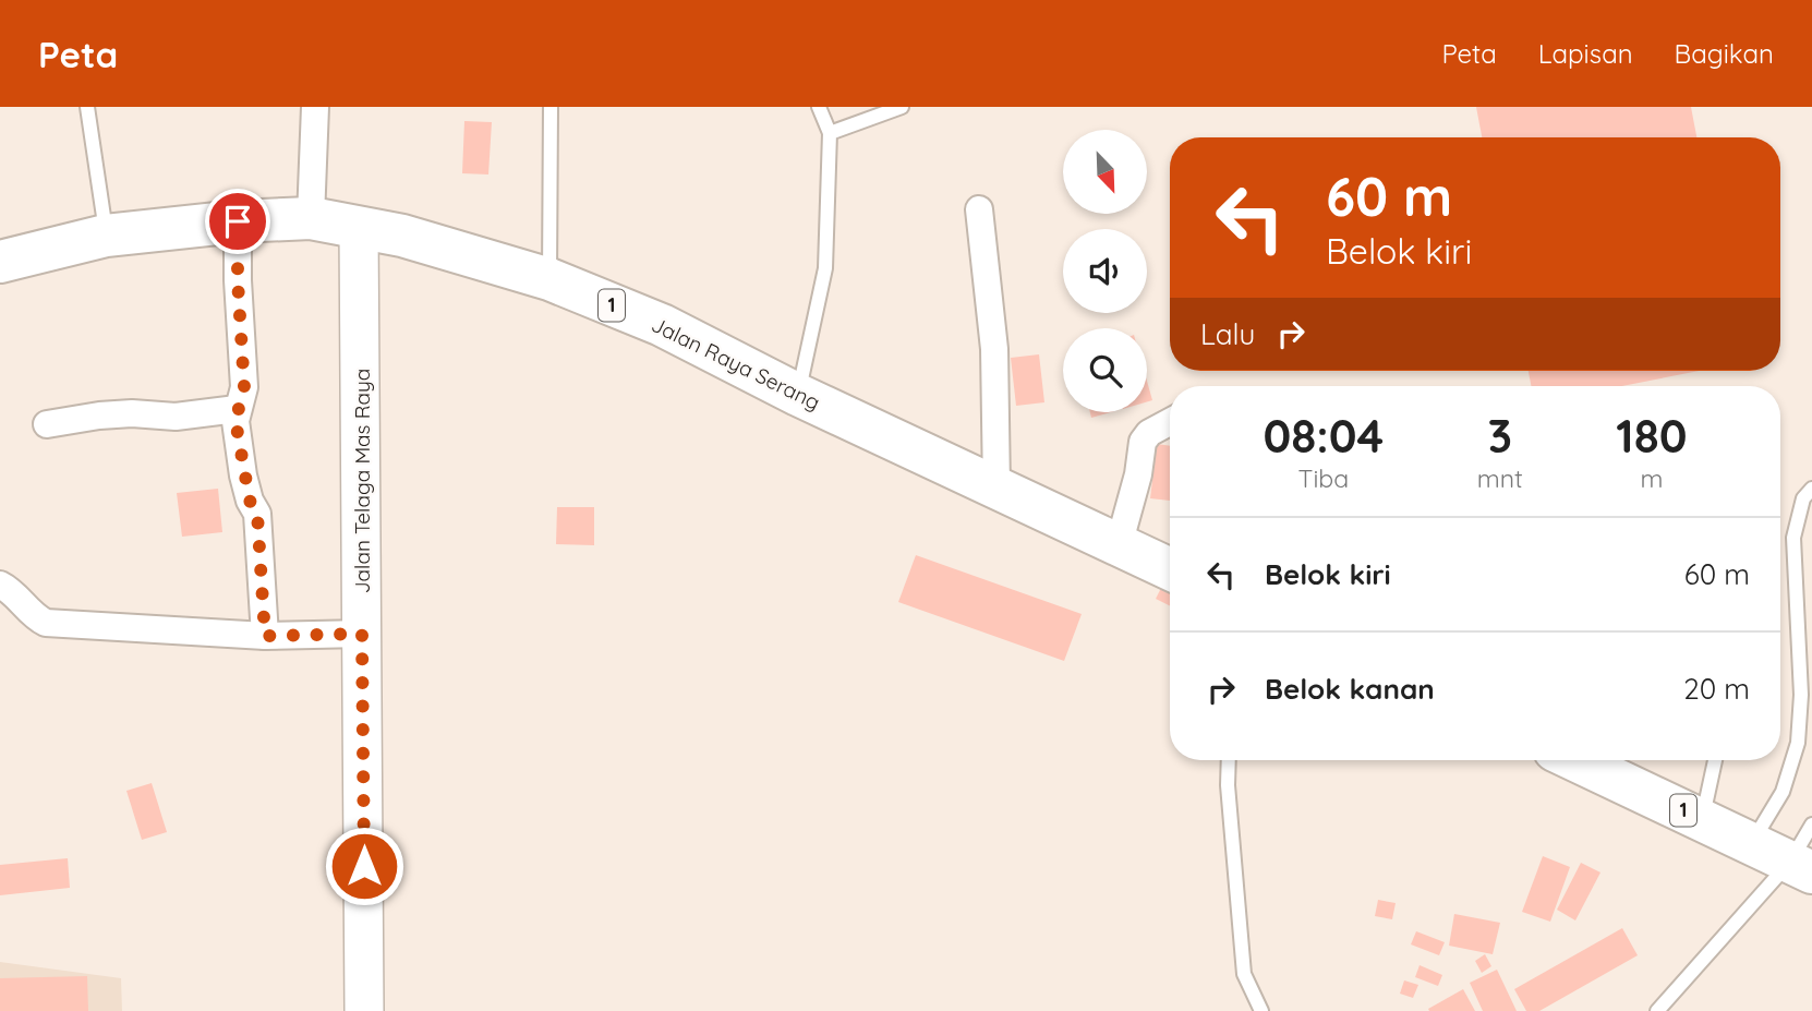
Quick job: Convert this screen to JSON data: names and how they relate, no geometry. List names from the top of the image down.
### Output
{
  "streets": {
    "highway": ["1", "Jalan Raya Serang"],
    "main road": ["Jalan Telaga Mas Raya"]
  },
  "crossings": [
    ["Jalan Raya Serang", "Jalan Telaga Mas Raya"]
  ],
  "north": "bottom right",
  "page": {
    "header": "Peta",
    "nav": ["Peta", "Lapisan", "Bagikan"],
    "turn": ["60 m", "Belok kiri"],
    "then": "Lalu",
    "eta": [
      "08:04",
      "Tiba",
      "3",
      "mnt",
      "180",
      "m"
    ],
    "list": [
      {
        "name": "Belok kiri",
        "value": "60 m"
      },
      {
        "name": "Belok kanan",
        "value": "20 m"
      }
    ]
  }
}
